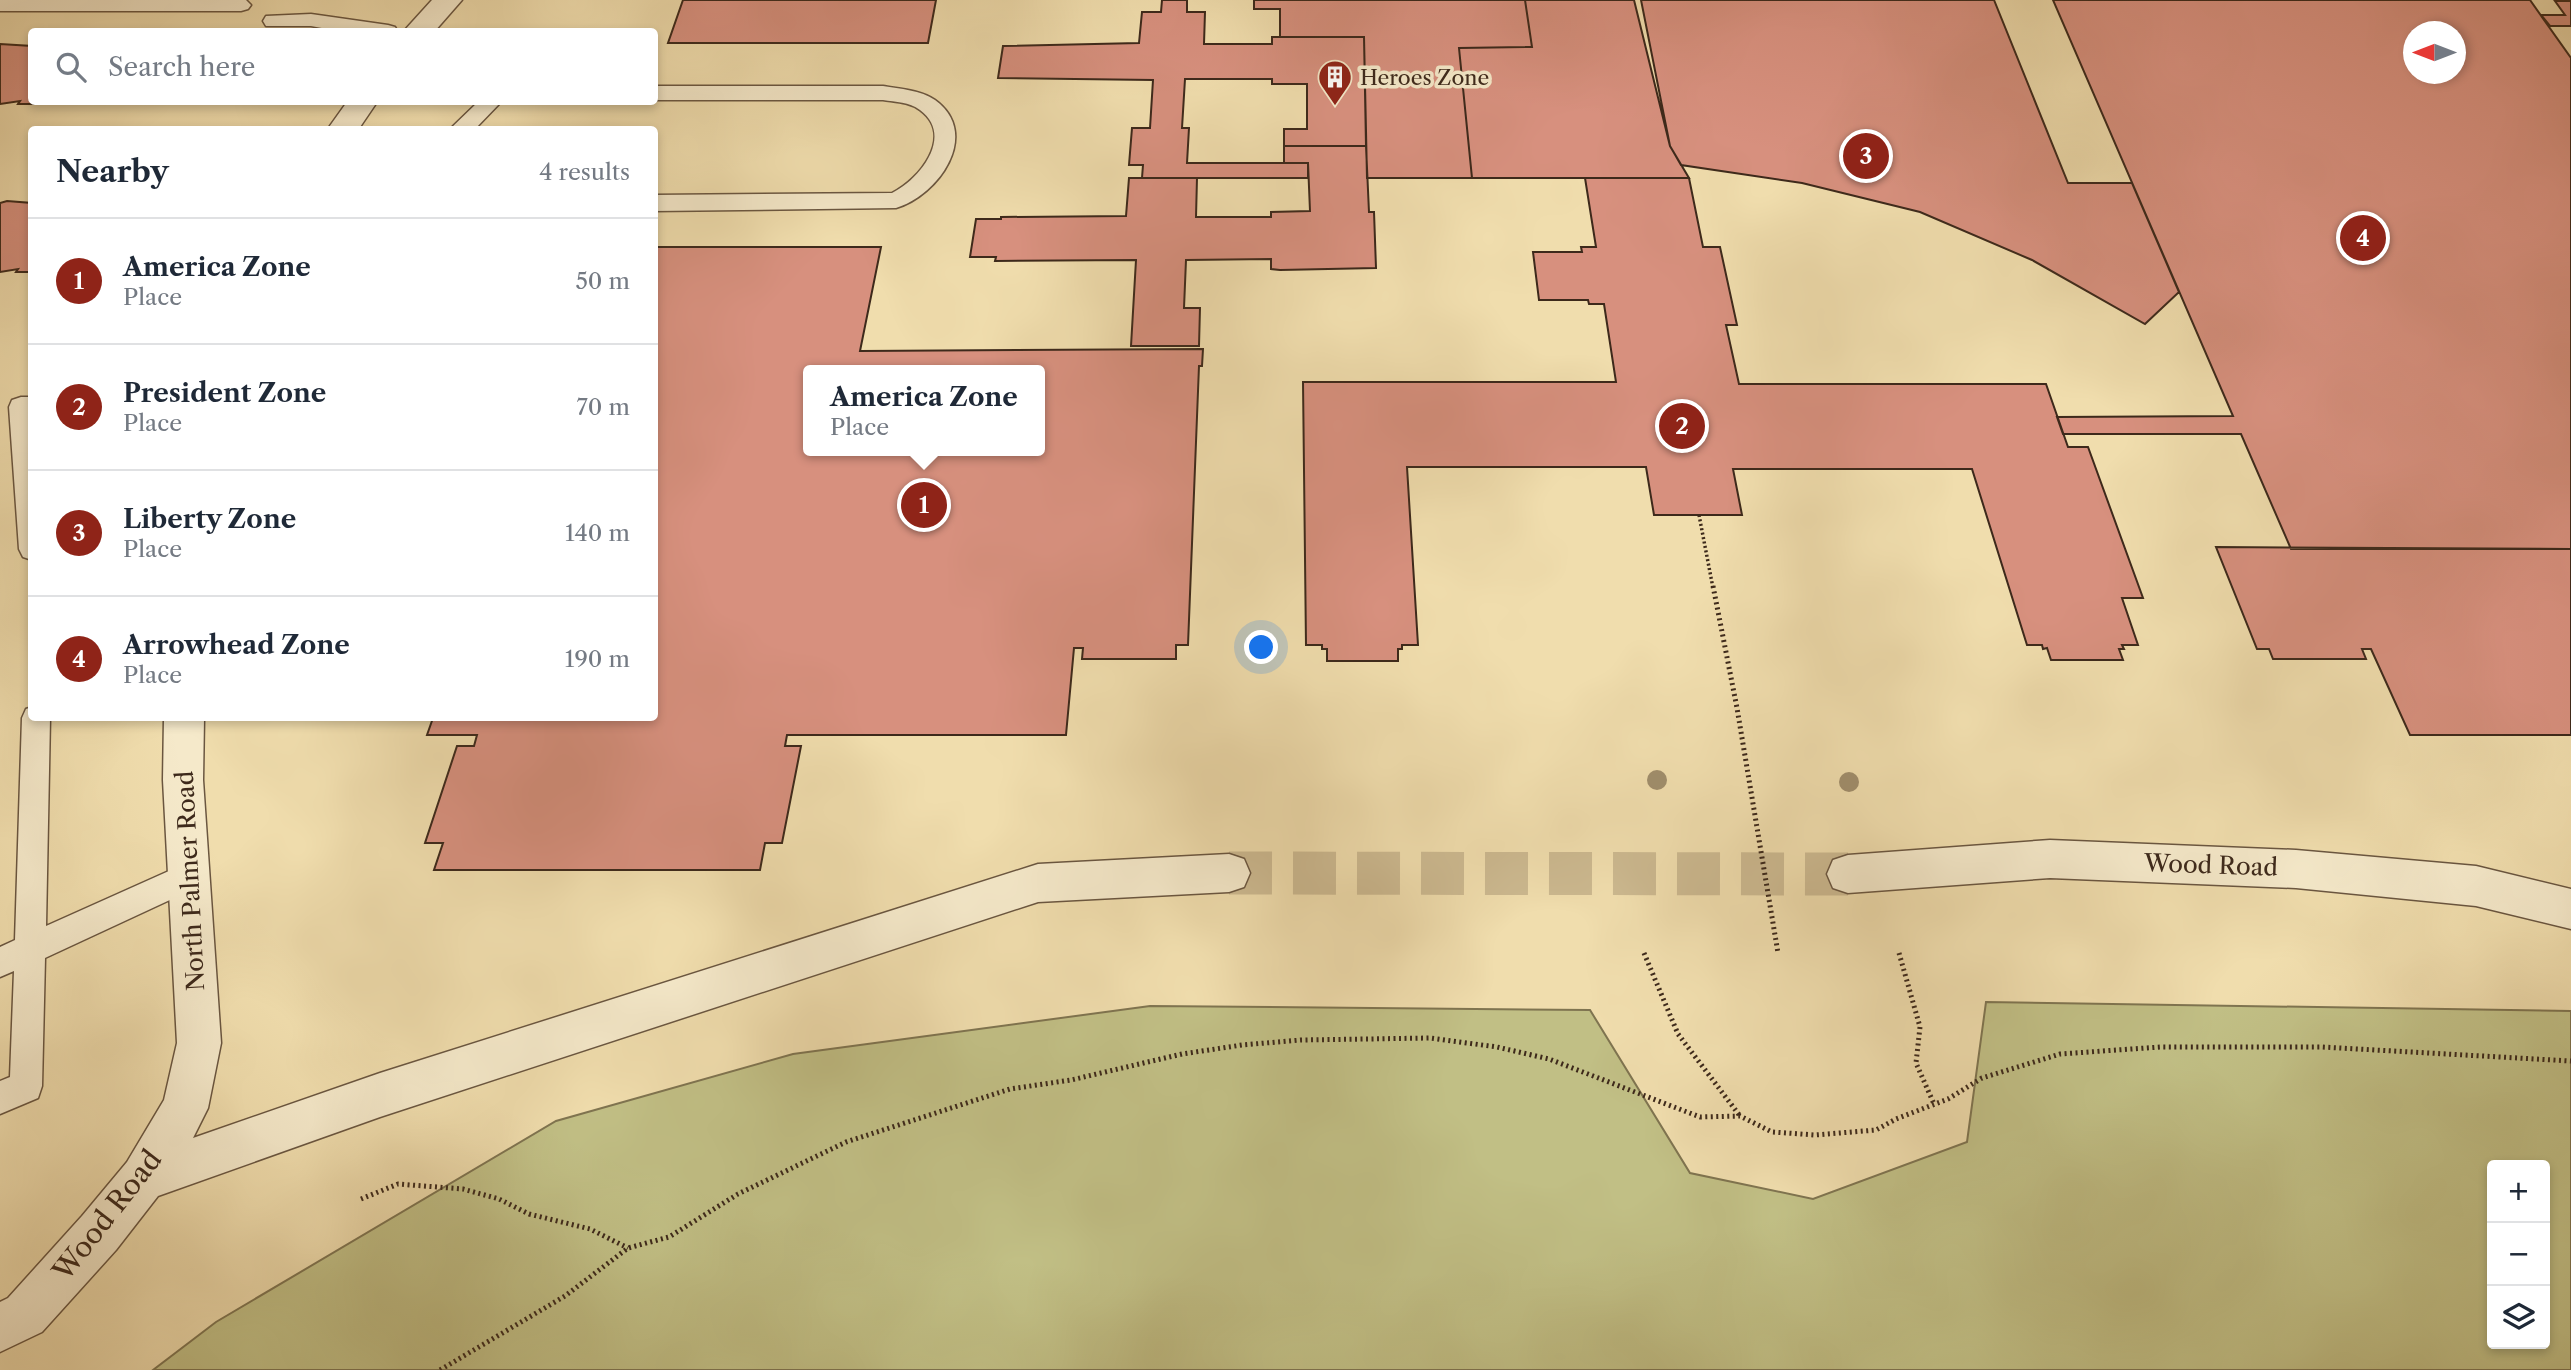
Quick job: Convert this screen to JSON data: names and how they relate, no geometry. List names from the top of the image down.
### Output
{
  "streets": {
    "street": ["Wood Road", "North Palmer Road"]
  },
  "crossings": [
    ["Wood Road", "North Palmer Road"]
  ],
  "places": {
    "building": ["Heroes Zone"]
  },
  "north": "left",
  "page": {
    "search": "Search here",
    "heading": ["Nearby", "4 results"],
    "pins": [
      "3",
      "4",
      "2",
      "1"
    ],
    "list": [
      {
        "mark": "1",
        "name": "America Zone",
        "note": "Place",
        "value": "50 m"
      },
      {
        "mark": "2",
        "name": "President Zone",
        "note": "Place",
        "value": "70 m"
      },
      {
        "mark": "3",
        "name": "Liberty Zone",
        "note": "Place",
        "value": "140 m"
      },
      {
        "mark": "4",
        "name": "Arrowhead Zone",
        "note": "Place",
        "value": "190 m"
      }
    ],
    "popup": ["America Zone", "Place"],
    "map_buttons": ["+", "−"]
  }
}
